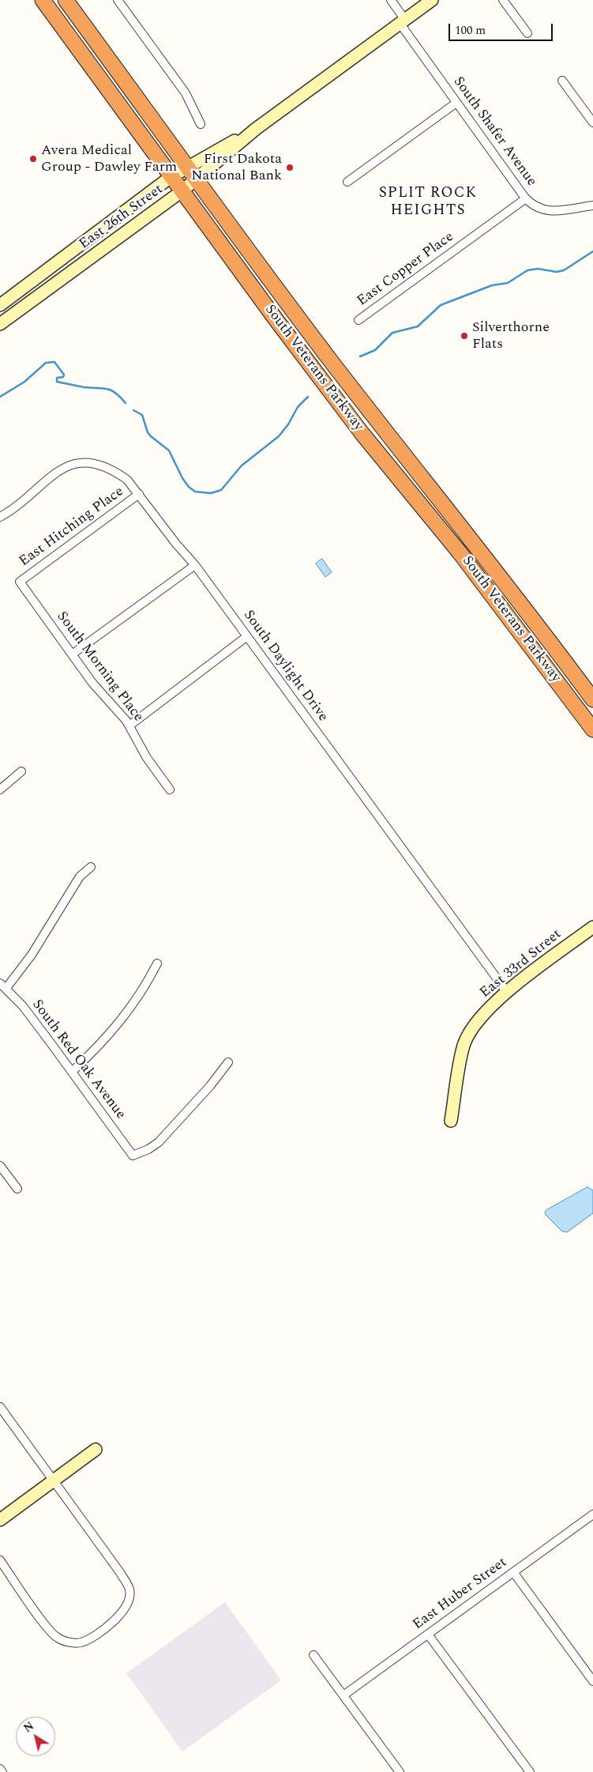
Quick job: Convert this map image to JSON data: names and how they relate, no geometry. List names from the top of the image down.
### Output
{
  "streets": {
    "highway": ["South Veterans Parkway"],
    "main road": ["East 26th Street", "East 33rd Street"],
    "street": [
      "South Shafer Avenue",
      "East Copper Place",
      "East Hitching Place",
      "South Daylight Drive",
      "South Morning Place",
      "South Red Oak Avenue",
      "East Huber Street"
    ]
  },
  "crossings": [
    ["South Shafer Avenue", "East 26th Street"],
    ["South Shafer Avenue", "East Copper Place"],
    ["East 26th Street", "South Veterans Parkway"],
    ["East Hitching Place", "South Daylight Drive"],
    ["East Hitching Place", "South Morning Place"],
    ["South Daylight Drive", "East 33rd Street"]
  ],
  "districts": ["SPLIT ROCK HEIGHTS"],
  "places": ["Avera Medical Group - Dawley Farm", "First Dakota National Bank", "Silverthorne Flats"],
  "scale_bar": "100 m",
  "north": "top left"
}
